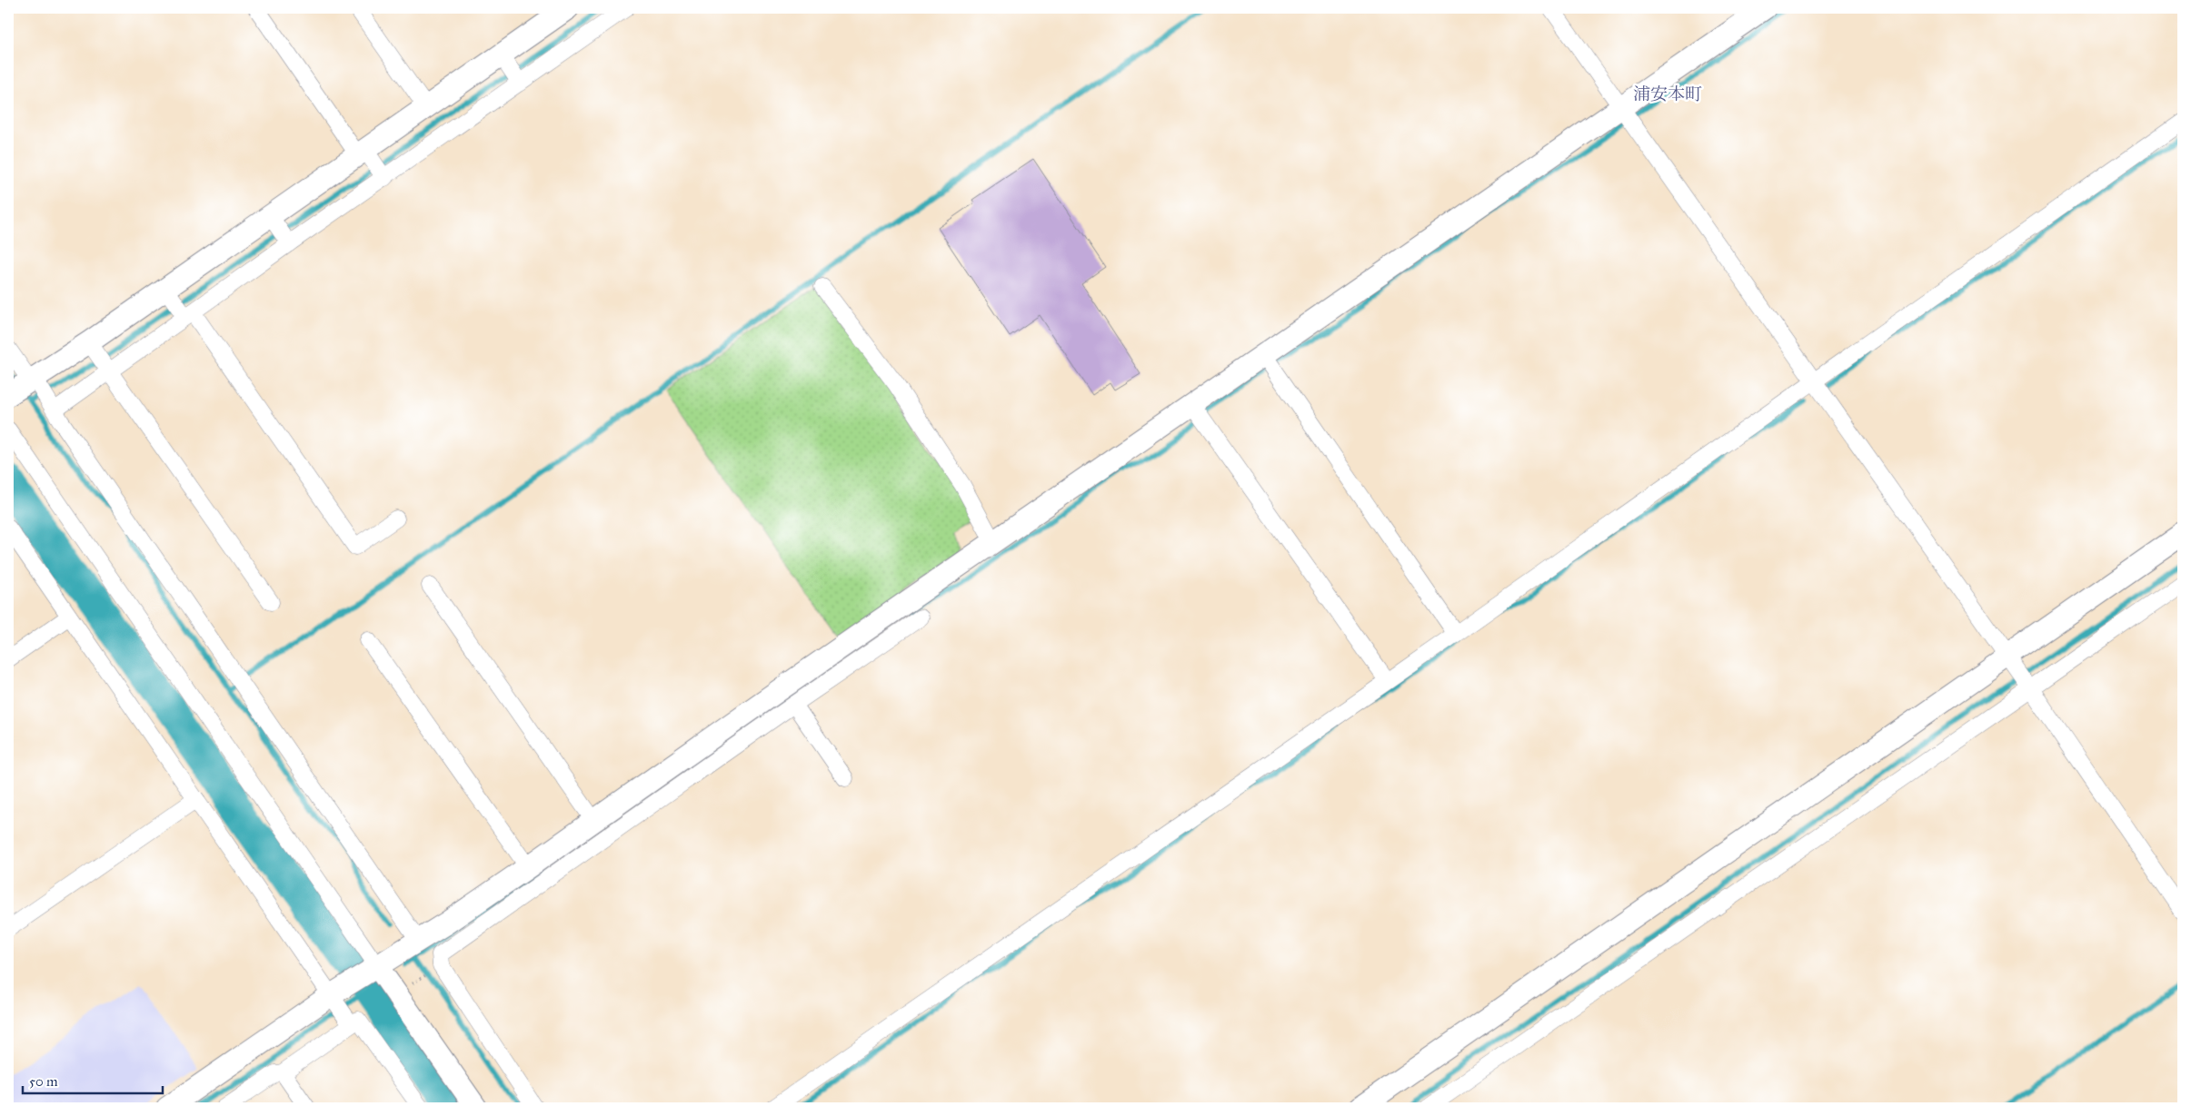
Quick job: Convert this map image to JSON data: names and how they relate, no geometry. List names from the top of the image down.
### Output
{
  "districts": ["浦安本町"],
  "scale_bar": "50 m"
}
